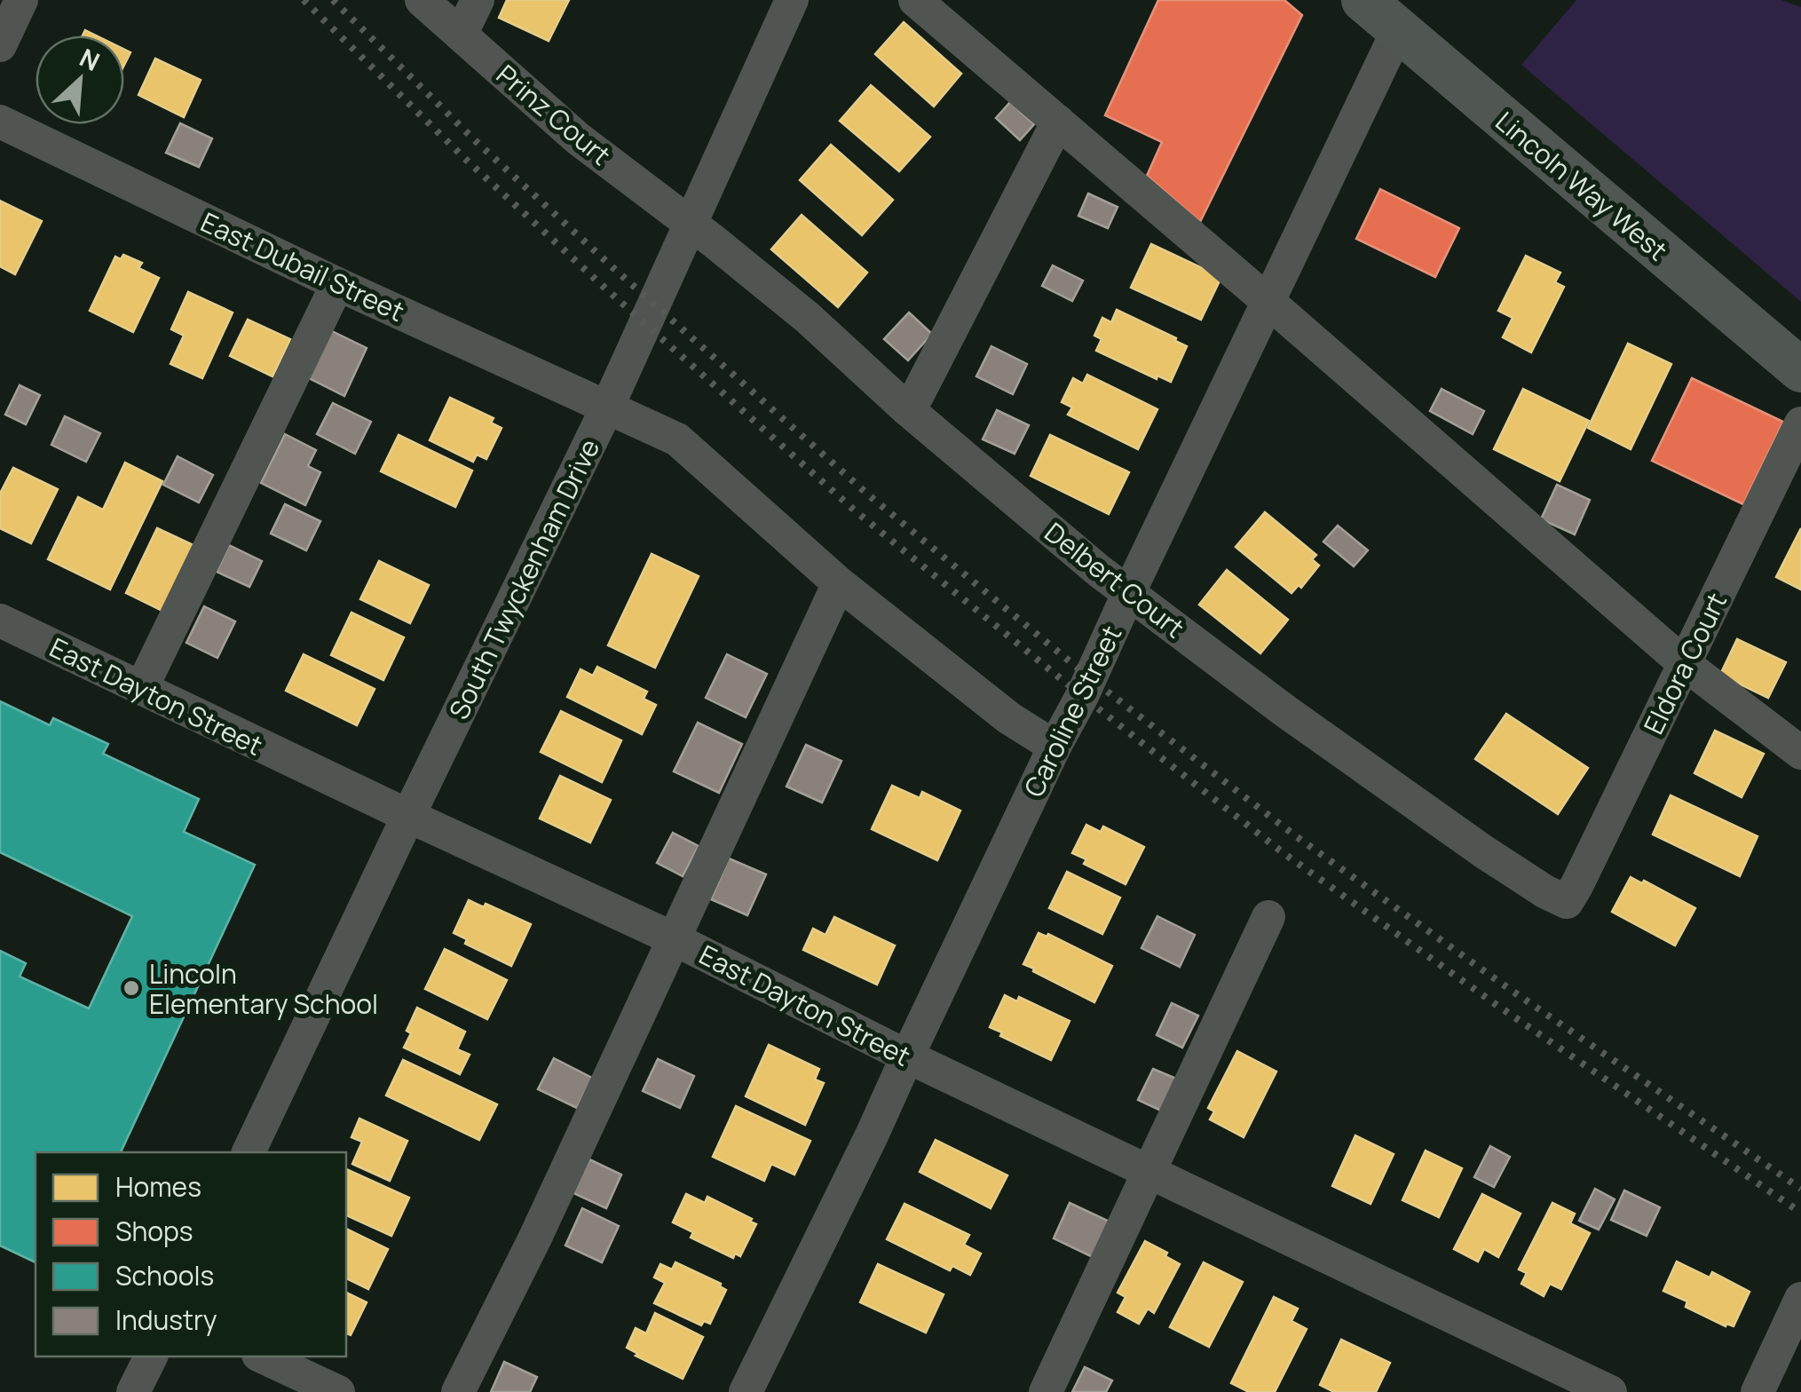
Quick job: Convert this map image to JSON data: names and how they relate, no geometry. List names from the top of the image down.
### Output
{
  "streets": {
    "main road": ["Lincoln Way West"],
    "street": [
      "Prinz Court",
      "East Dubail Street",
      "South Twyckenham Drive",
      "Delbert Court",
      "Eldora Court",
      "East Dayton Street",
      "Caroline Street"
    ]
  },
  "crossings": [
    ["Prinz Court", "South Twyckenham Drive"],
    ["Prinz Court", "Delbert Court"],
    ["Lincoln Way West", "Caroline Street"],
    ["East Dubail Street", "South Twyckenham Drive"],
    ["East Dubail Street", "Caroline Street"],
    ["South Twyckenham Drive", "Delbert Court"],
    ["South Twyckenham Drive", "East Dayton Street"],
    ["Delbert Court", "Eldora Court"],
    ["Delbert Court", "Caroline Street"],
    ["East Dayton Street", "Caroline Street"]
  ],
  "places": ["Lincoln Elementary School"],
  "legend": [
    "Homes",
    "Shops",
    "Schools",
    "Industry"
  ],
  "north": "top right"
}
